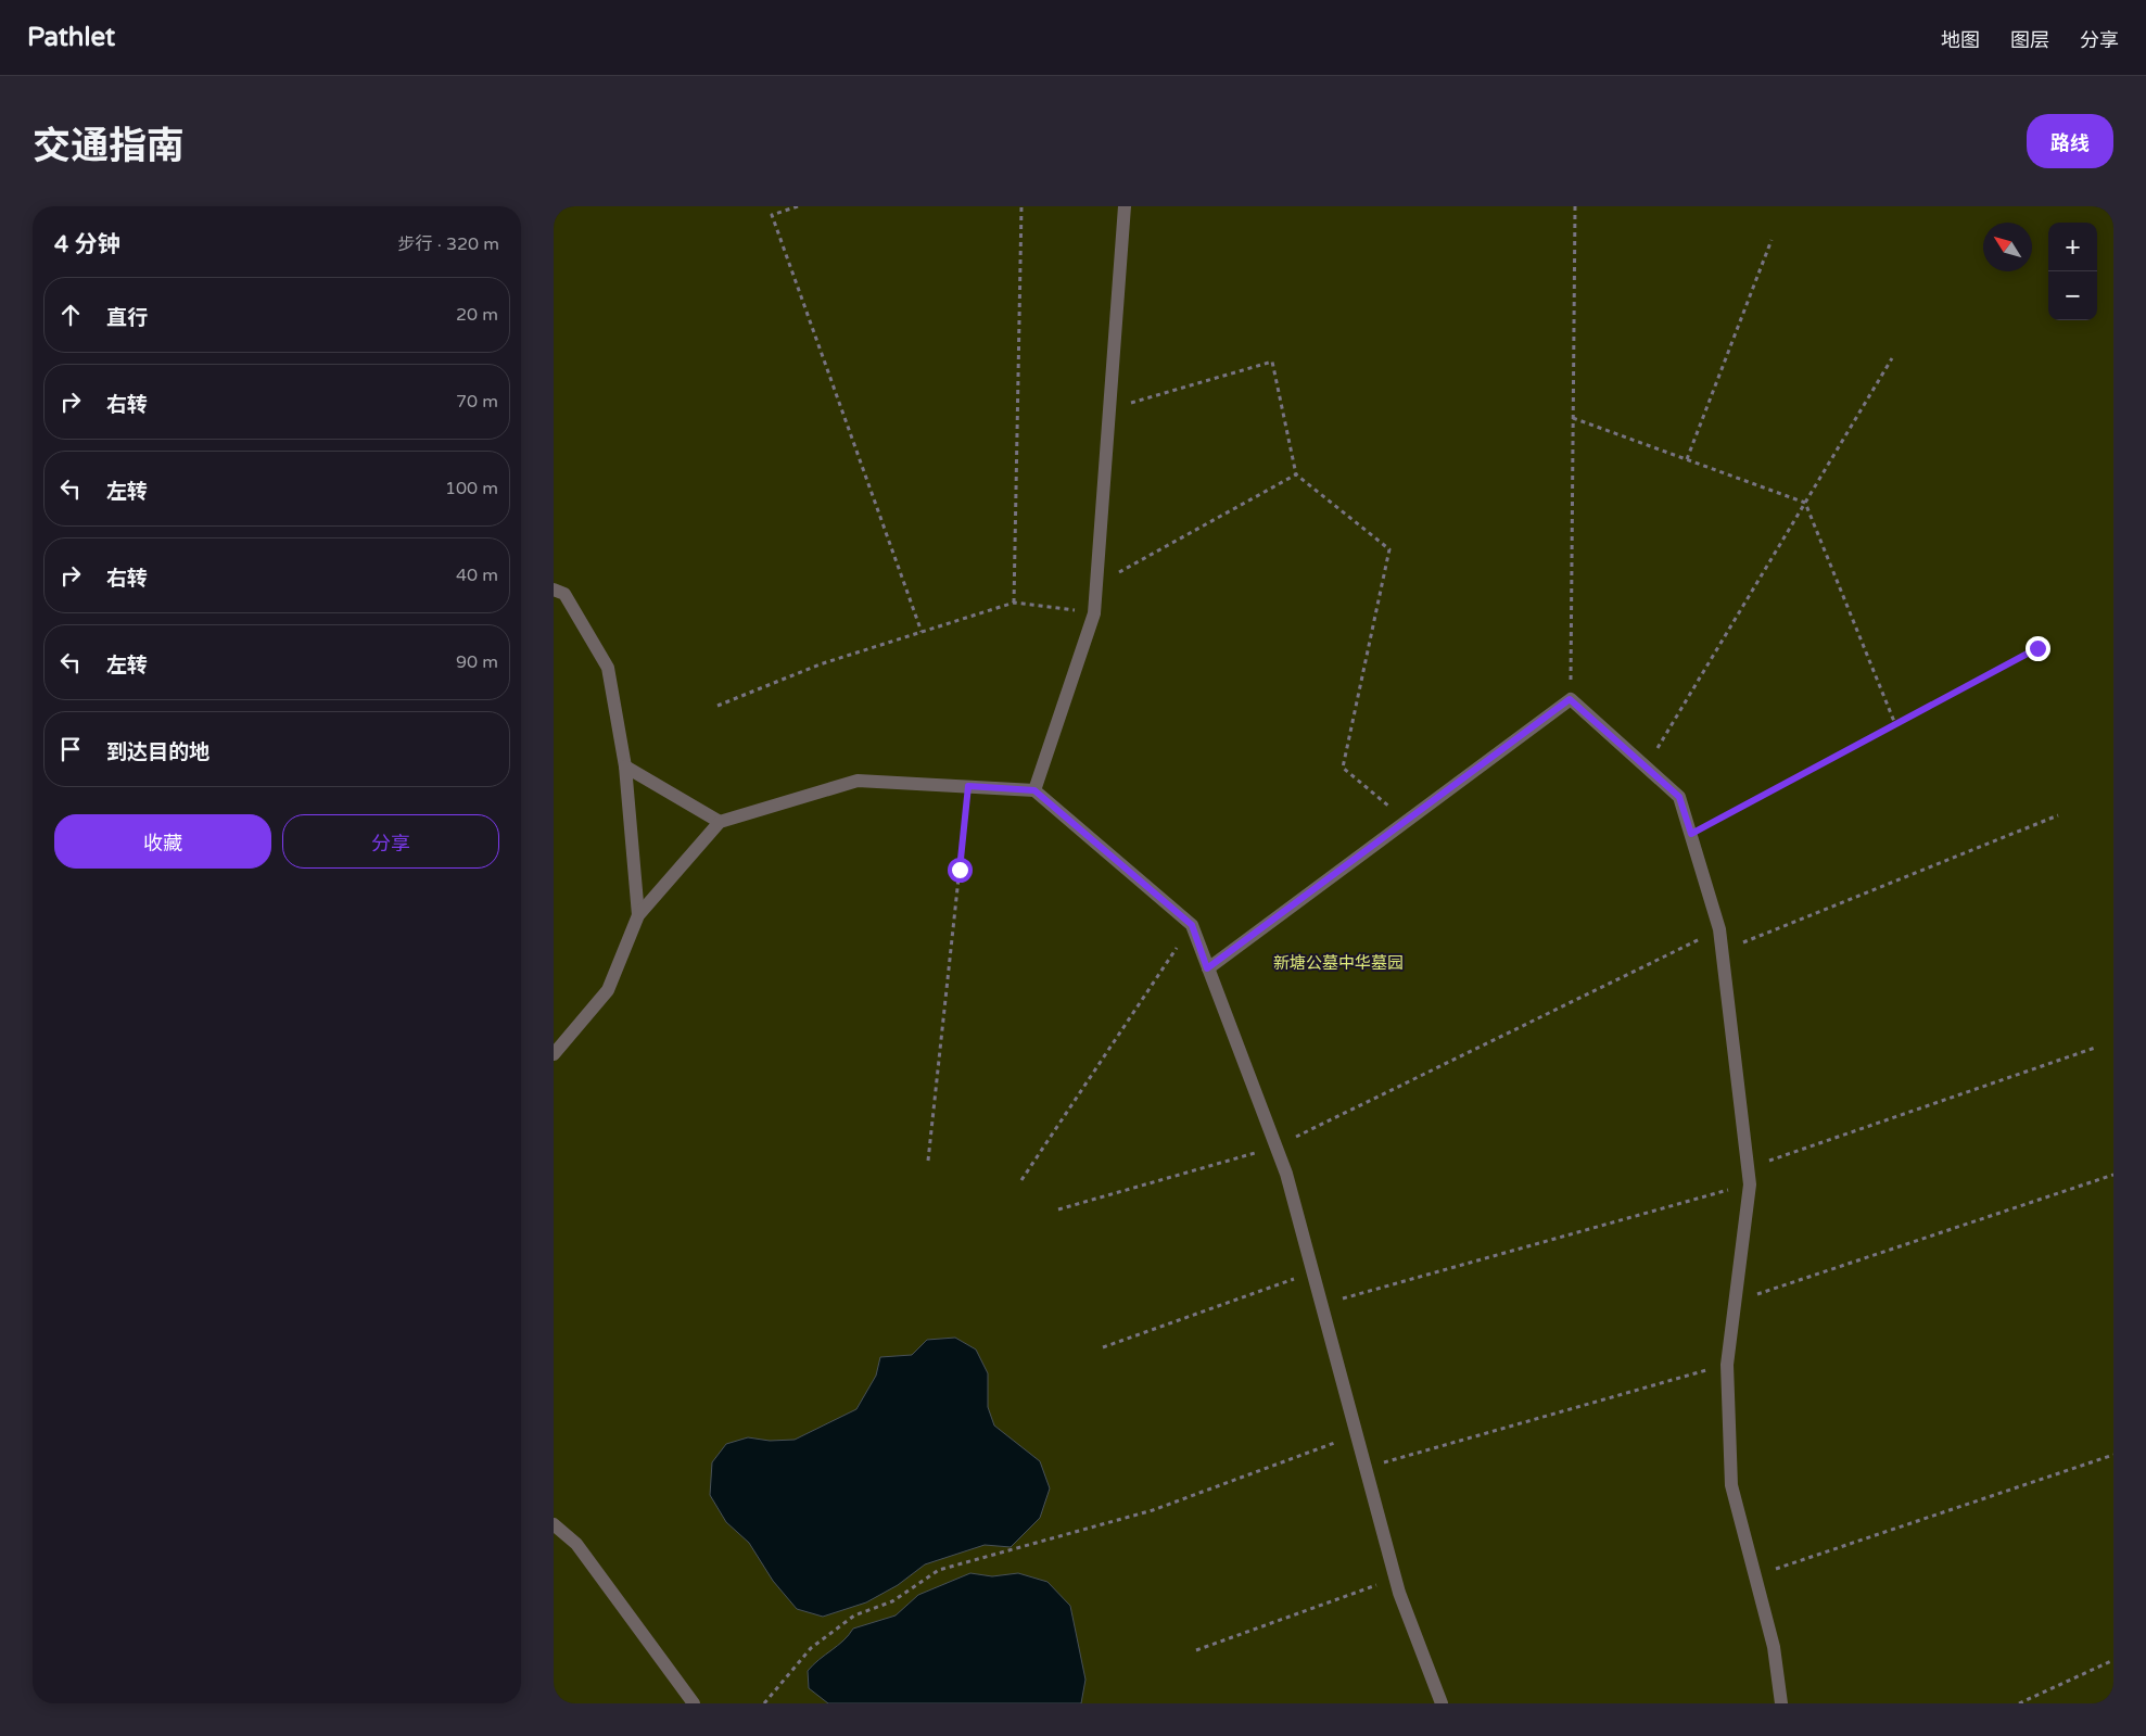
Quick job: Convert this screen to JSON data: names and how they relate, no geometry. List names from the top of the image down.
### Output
{
  "parks": ["新塘公墓中华墓园"],
  "north": "top left",
  "page": {
    "header": "Pathlet",
    "nav": ["地图", "图层", "分享"],
    "title": "交通指南",
    "buttons": [
      "路线",
      ["收藏", "分享"]
    ],
    "heading": ["4 分钟", "步行 · 320 m"],
    "map_buttons": ["+", "−"],
    "list": [
      ["直行", "20 m"],
      ["右转", "70 m"],
      ["左转", "100 m"],
      ["右转", "40 m"],
      ["左转", "90 m"],
      "到达目的地"
    ]
  }
}
